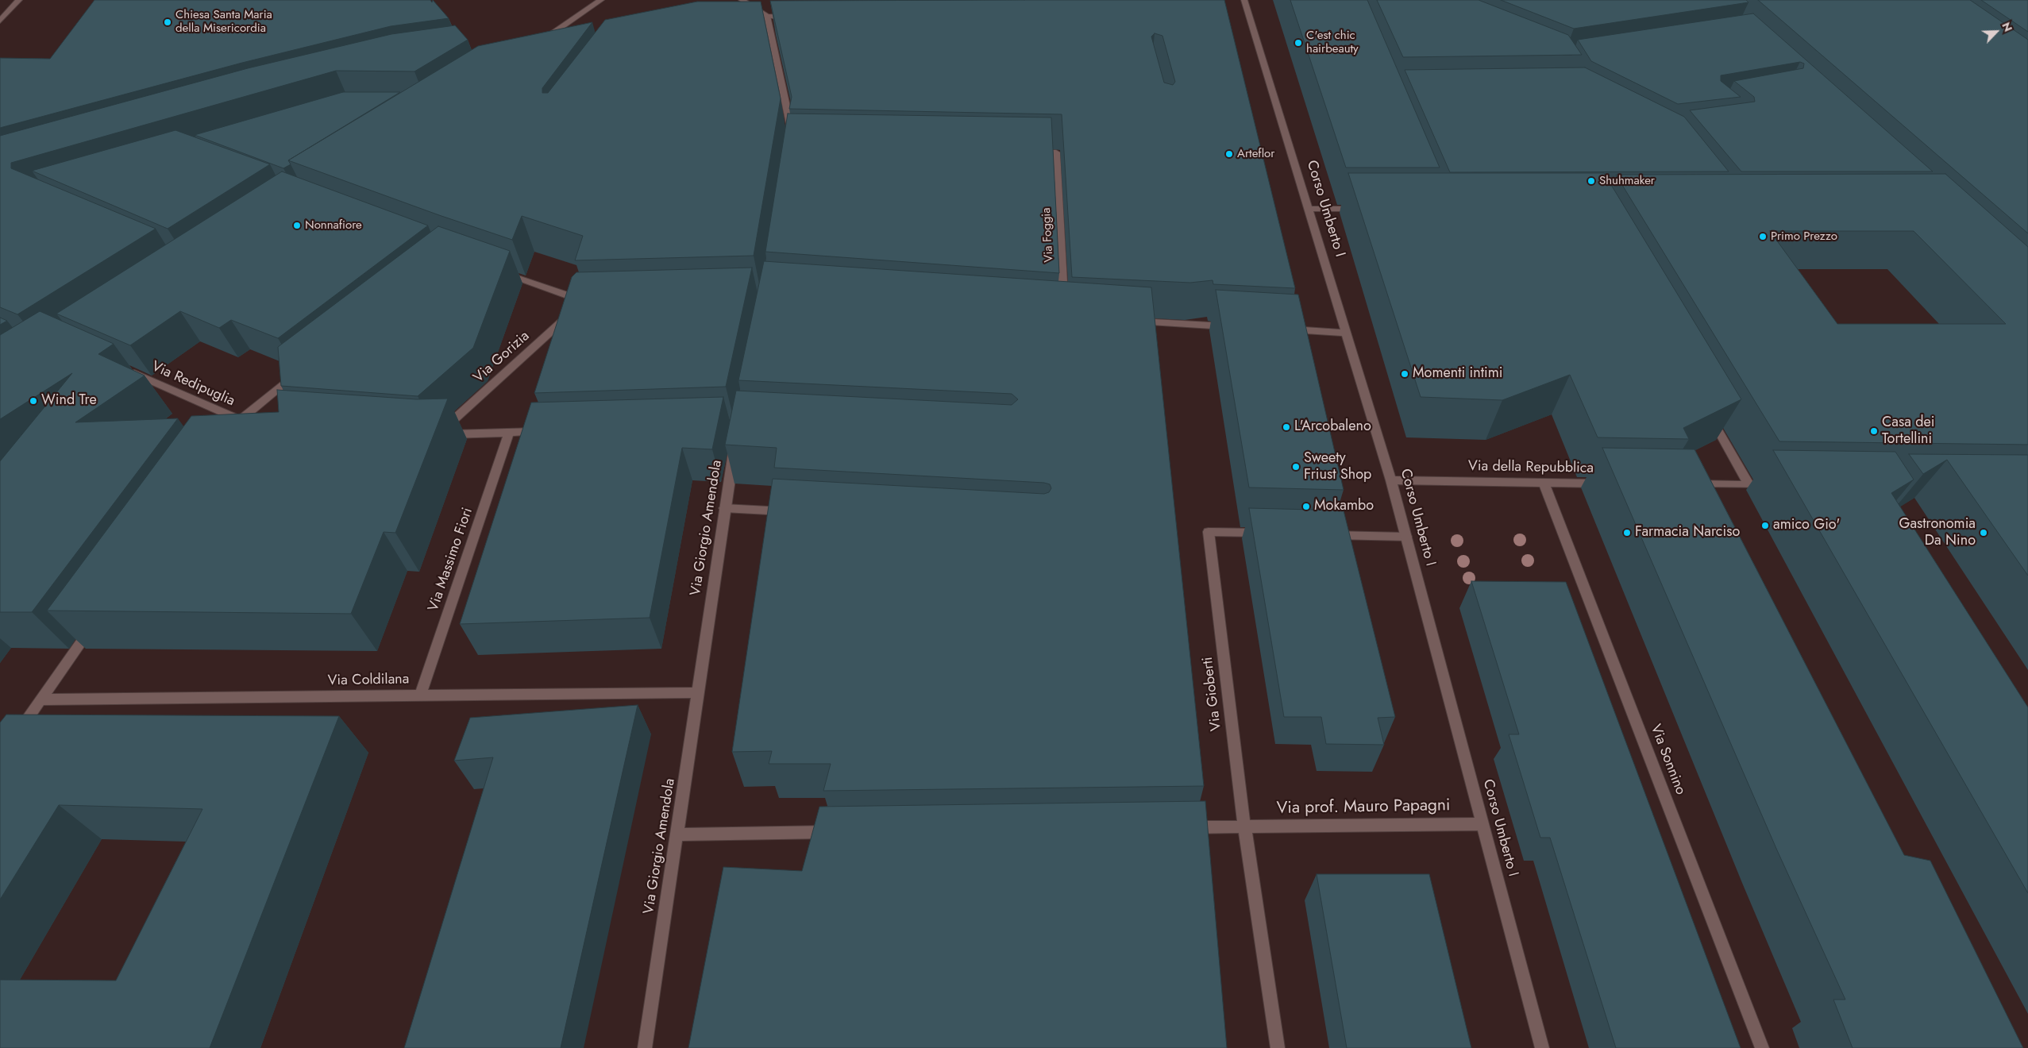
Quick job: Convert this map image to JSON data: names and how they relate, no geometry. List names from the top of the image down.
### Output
{
  "streets": {
    "street": [
      "Corso Umberto I",
      "Via Foggia",
      "Via Gorizia",
      "Via Redipuglia",
      "Via della Repubblica",
      "Via Giorgio Amendola",
      "Via Massimo Fiori",
      "Via Coldilana",
      "Via Gioberti",
      "Via Sonnino",
      "Via prof. Mauro Papagni"
    ]
  },
  "crossings": [
    ["Corso Umberto I", "Via della Repubblica"],
    ["Corso Umberto I", "Via prof. Mauro Papagni"],
    ["Via Gorizia", "Via Massimo Fiori"],
    ["Via della Repubblica", "Via Sonnino"],
    ["Via Giorgio Amendola", "Via Coldilana"],
    ["Via Massimo Fiori", "Via Coldilana"],
    ["Via Gioberti", "Via prof. Mauro Papagni"]
  ],
  "places": [
    "Chiesa Santa Maria della Misericordia",
    "C'est chic hairbeauty",
    "Arteflor",
    "Shuhmaker",
    "Nonnafiore",
    "Primo Prezzo",
    "Momenti intimi",
    "Wind Tre",
    "L'Arcobaleno",
    "Casa dei Tortellini",
    "Sweety Friust Shop",
    "Mokambo",
    "amico Gio'",
    "Farmacia Narciso",
    "Gastronomia Da Nino"
  ],
  "north": "top right"
}
